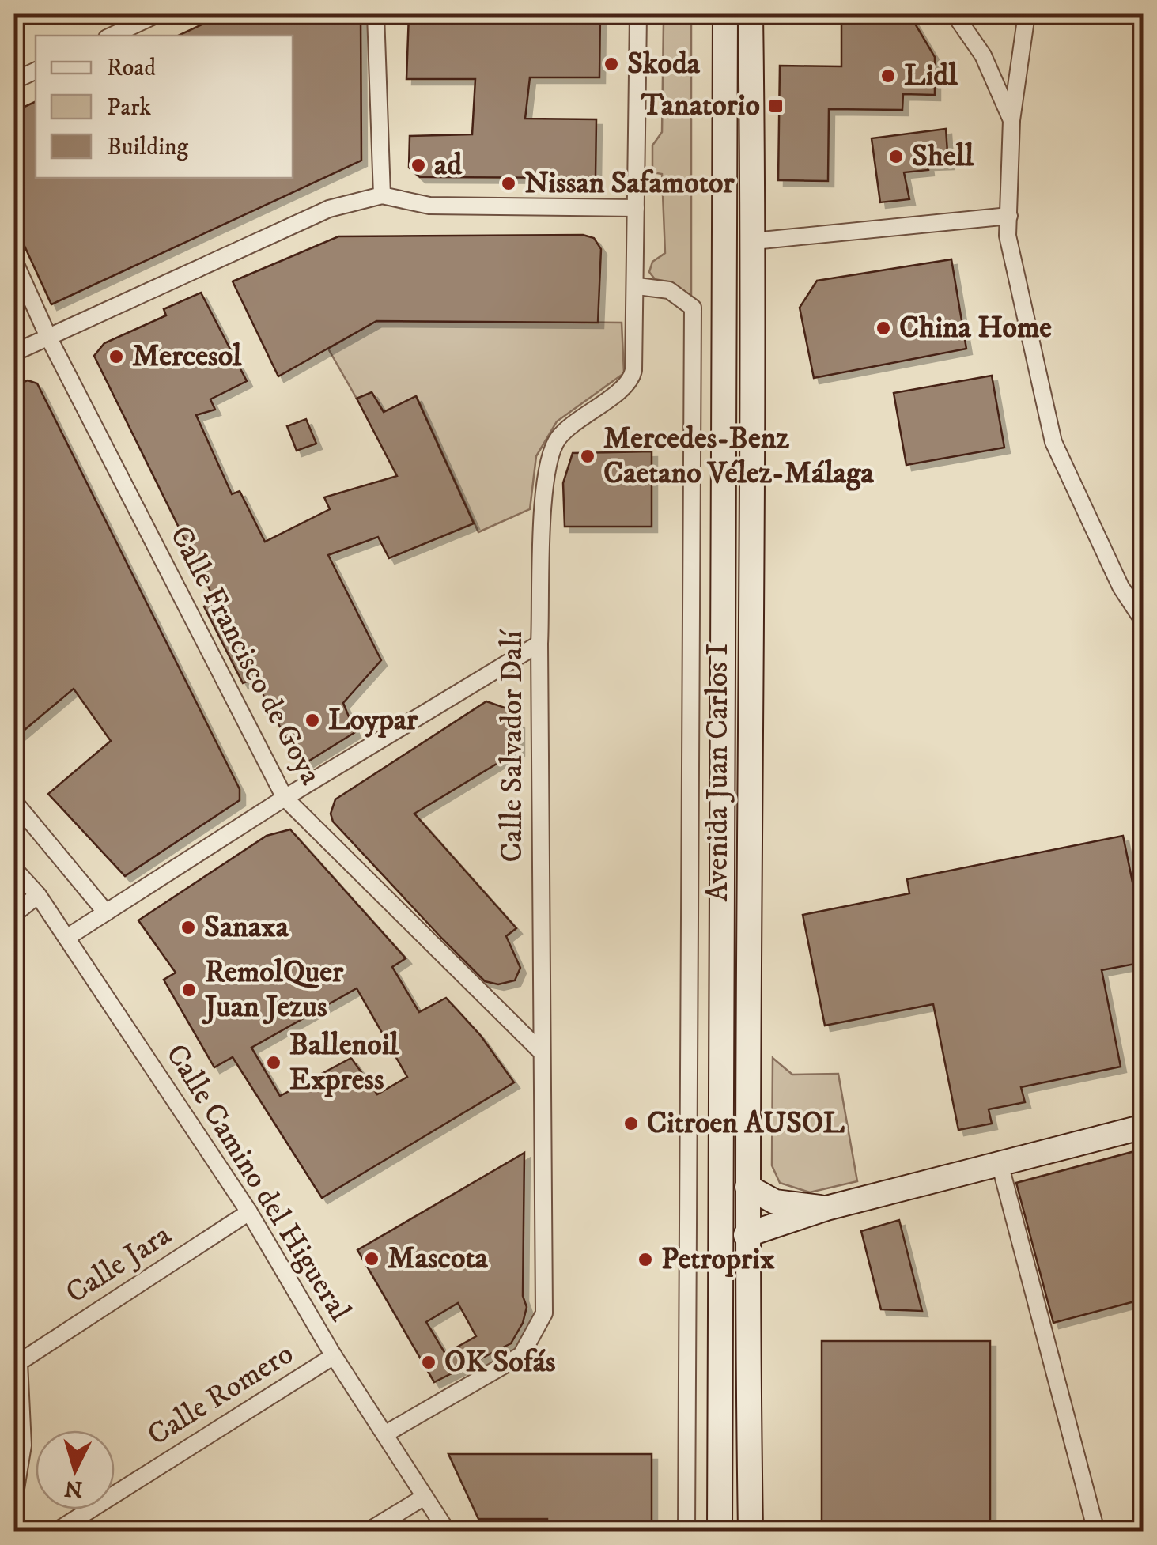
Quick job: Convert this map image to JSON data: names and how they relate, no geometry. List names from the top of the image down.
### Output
{
  "streets": {
    "street": [
      "Calle Francisco de Goya",
      "Calle Salvador Dalí",
      "Avenida Juan Carlos I",
      "Calle Camino del Higueral",
      "Calle Jara",
      "Calle Romero"
    ]
  },
  "crossings": [
    ["Calle Francisco de Goya", "Calle Salvador Dalí"],
    ["Calle Salvador Dalí", "Calle Camino del Higueral"],
    ["Calle Camino del Higueral", "Calle Jara"],
    ["Calle Camino del Higueral", "Calle Romero"]
  ],
  "places": {
    "other": [
      "Skoda",
      "Lidl",
      "Shell",
      "ad",
      "Nissan Safamotor",
      "China Home",
      "Mercesol",
      "Mercedes-Benz Caetano Vélez-Málaga",
      "Loypar",
      "Sanaxa",
      "RemolQuer Juan Jezus",
      "Ballenoil Express",
      "Citroen AUSOL",
      "Mascota",
      "Petroprix",
      "OK Sofás"
    ],
    "transit": ["Tanatorio"]
  },
  "legend": ["Road", "Park", "Building"],
  "north": "bottom"
}
